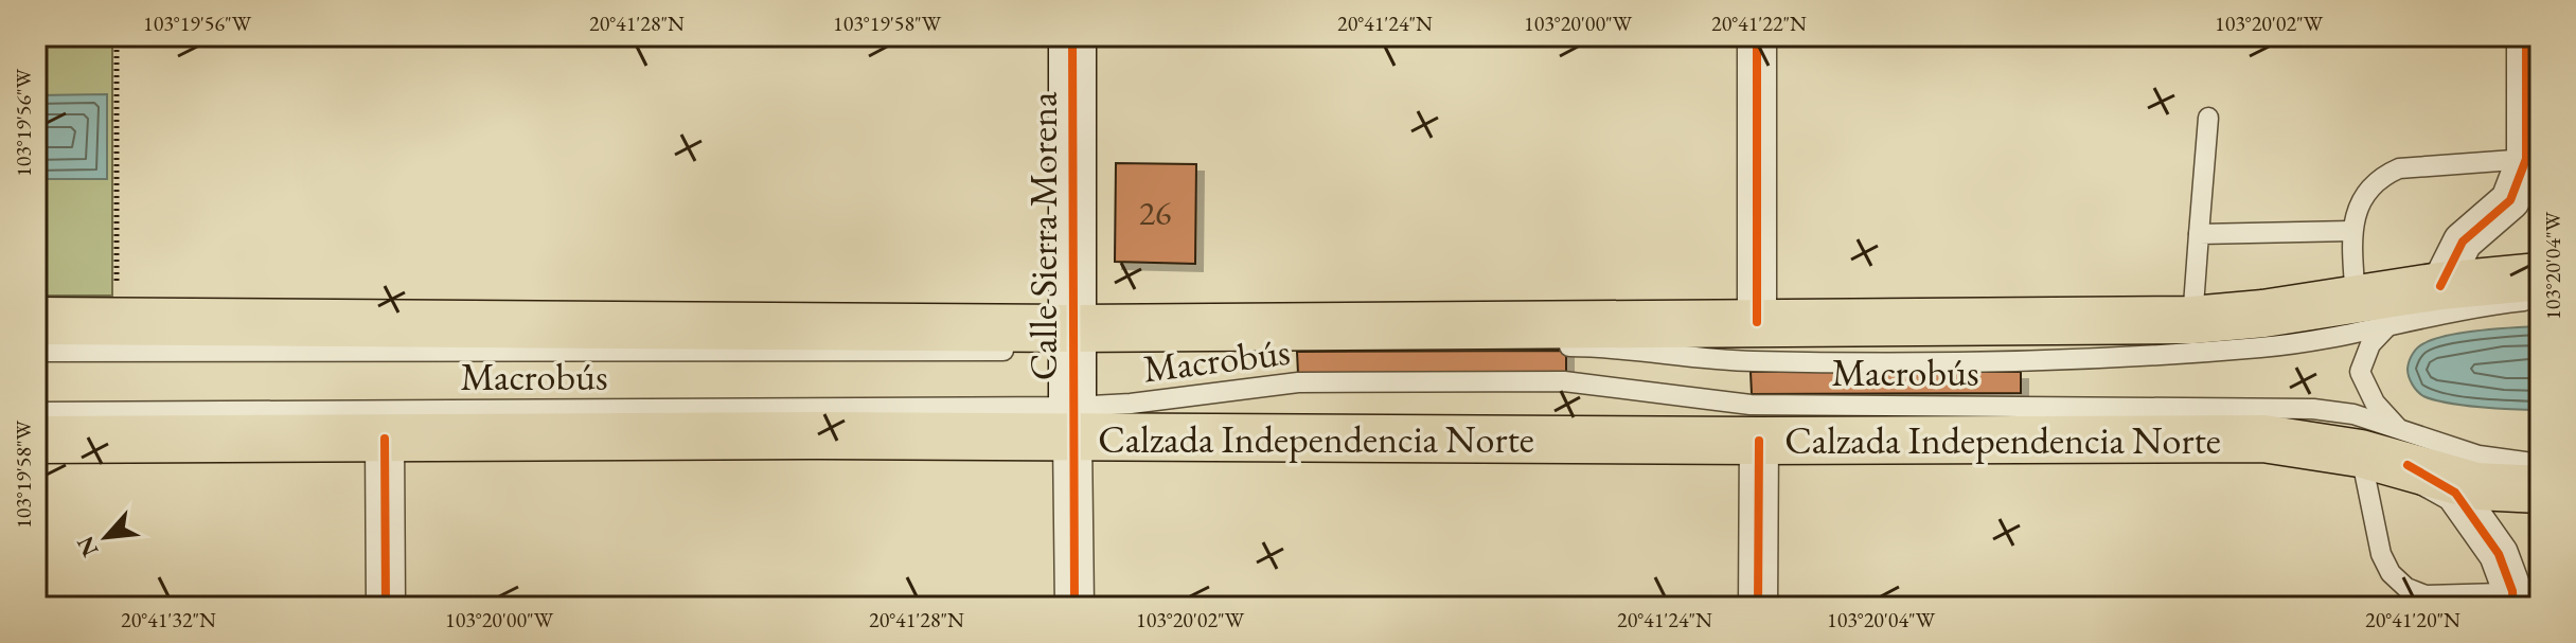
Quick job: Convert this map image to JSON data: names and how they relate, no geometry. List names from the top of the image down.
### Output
{
  "streets": {
    "main road": ["Calzada Independencia Norte"],
    "street": ["Calle Sierra Morena"],
    "lane": ["Macrobús"]
  },
  "crossings": [
    ["Calle Sierra Morena", "Macrobús"],
    ["Calle Sierra Morena", "Calzada Independencia Norte"],
    ["Macrobús", "Calzada Independencia Norte"]
  ],
  "house_numbers": ["26"],
  "north": "bottom left",
  "coordinates": [
    "103°19'56\"W",
    "20°41'28\"N",
    "103°19'58\"W",
    "20°41'24\"N",
    "103°20'00\"W",
    "20°41'22\"N",
    "103°20'02\"W",
    "103°20'04\"W",
    "20°41'32\"N",
    "20°41'20\"N"
  ]
}
